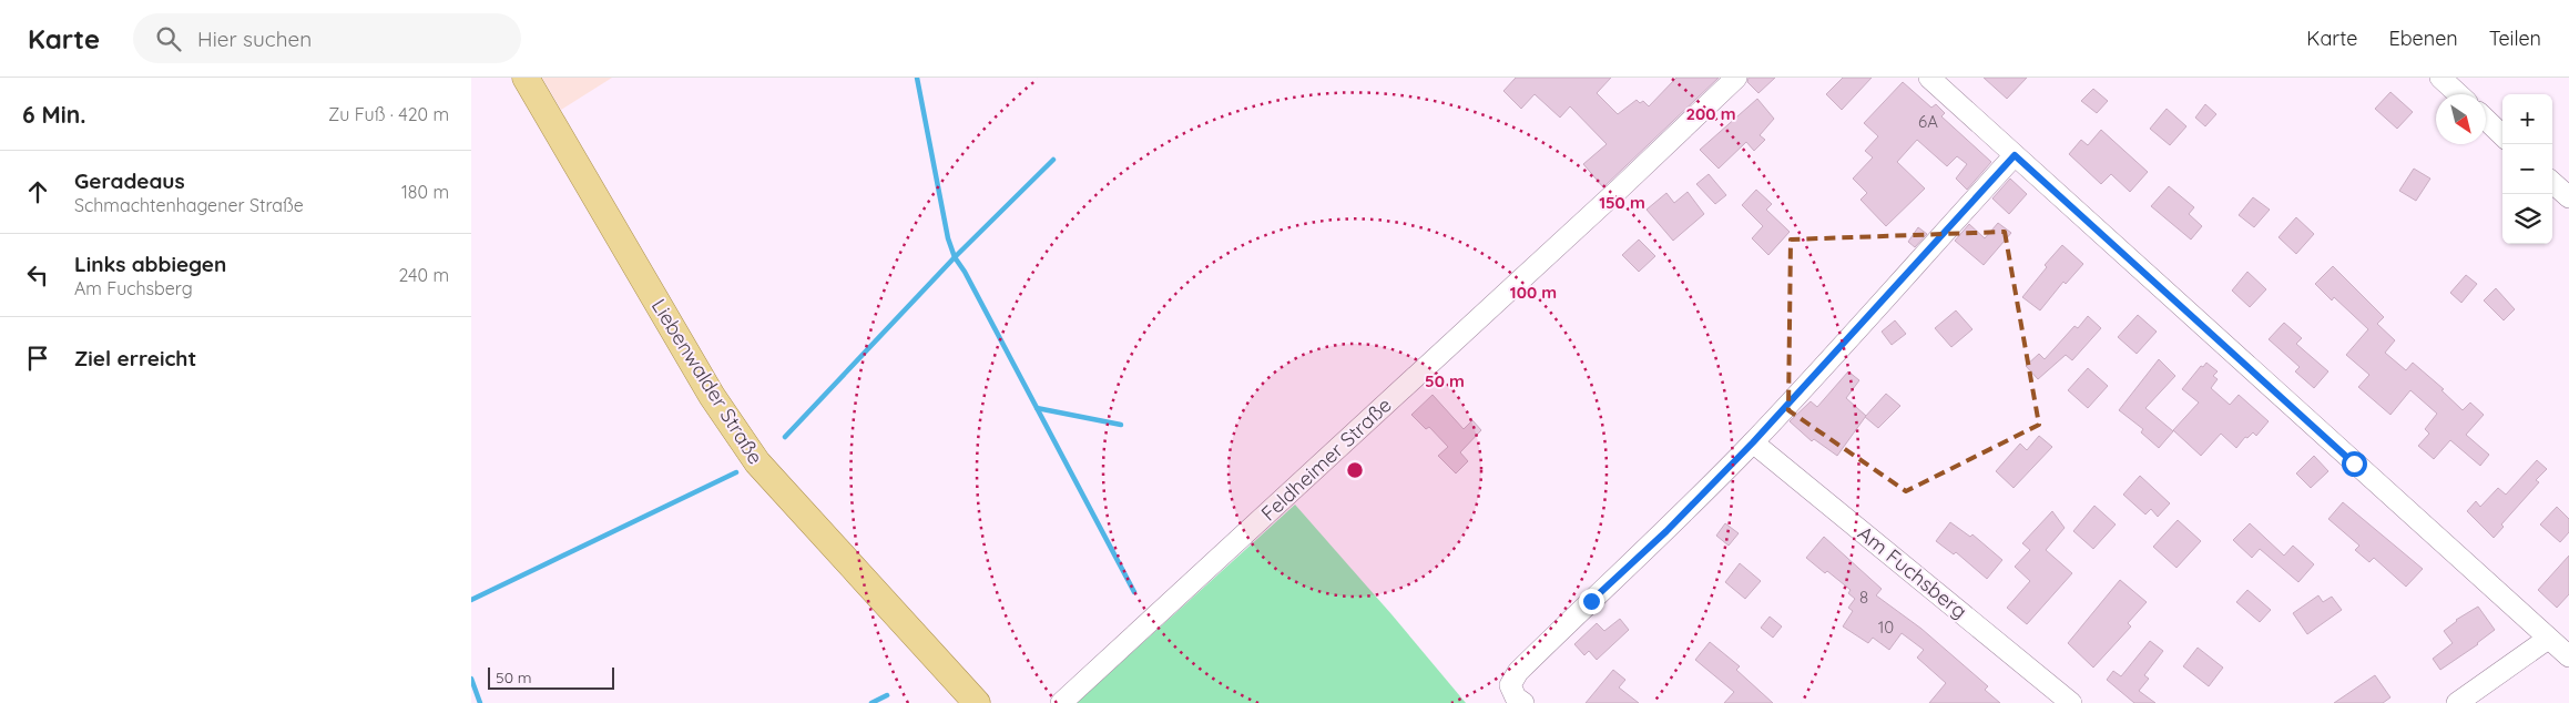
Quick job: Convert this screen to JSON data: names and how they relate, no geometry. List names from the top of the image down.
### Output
{
  "streets": {
    "main road": ["Liebenwalder Straße"],
    "street": ["Feldheimer Straße", "Am Fuchsberg"]
  },
  "house_numbers": ["6A", "8", "10"],
  "scale_bar": "50 m",
  "north": "bottom right",
  "page": {
    "header": "Karte",
    "search": "Hier suchen",
    "nav": ["Karte", "Ebenen", "Teilen"],
    "heading": ["6 Min.", "Zu Fuß · 420 m"],
    "map_buttons": ["+", "−"],
    "list": [
      ["Geradeaus", "Schmachtenhagener Straße", "180 m"],
      ["Links abbiegen", "Am Fuchsberg", "240 m"],
      "Ziel erreicht"
    ],
    "scale": "50 m"
  },
  "rings": [
    "200 m",
    "150 m",
    "100 m",
    "50 m"
  ]
}
